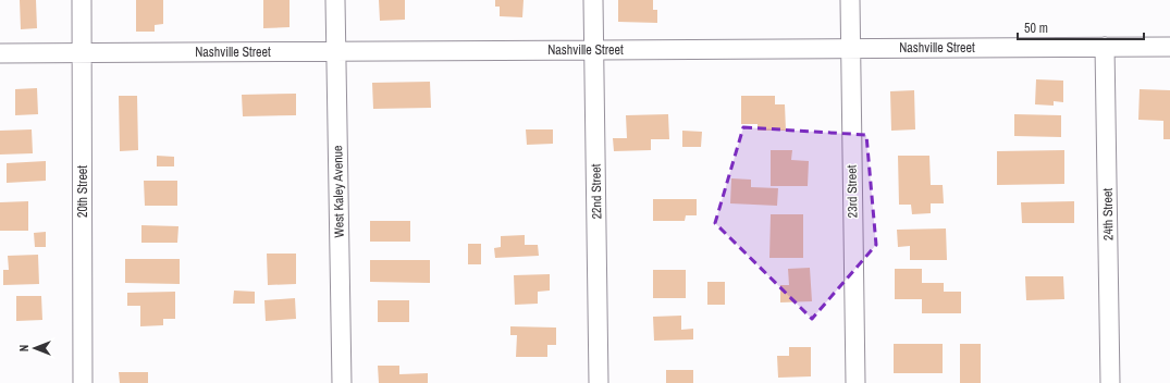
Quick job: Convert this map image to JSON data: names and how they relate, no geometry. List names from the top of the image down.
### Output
{
  "streets": {
    "street": [
      "Nashville Street",
      "20th Street",
      "West Kaley Avenue",
      "22nd Street",
      "23rd Street",
      "24th Street"
    ]
  },
  "crossings": [
    ["Nashville Street", "20th Street"],
    ["Nashville Street", "West Kaley Avenue"],
    ["Nashville Street", "22nd Street"],
    ["Nashville Street", "23rd Street"],
    ["Nashville Street", "24th Street"]
  ],
  "scale_bar": "50 m",
  "north": "left"
}
